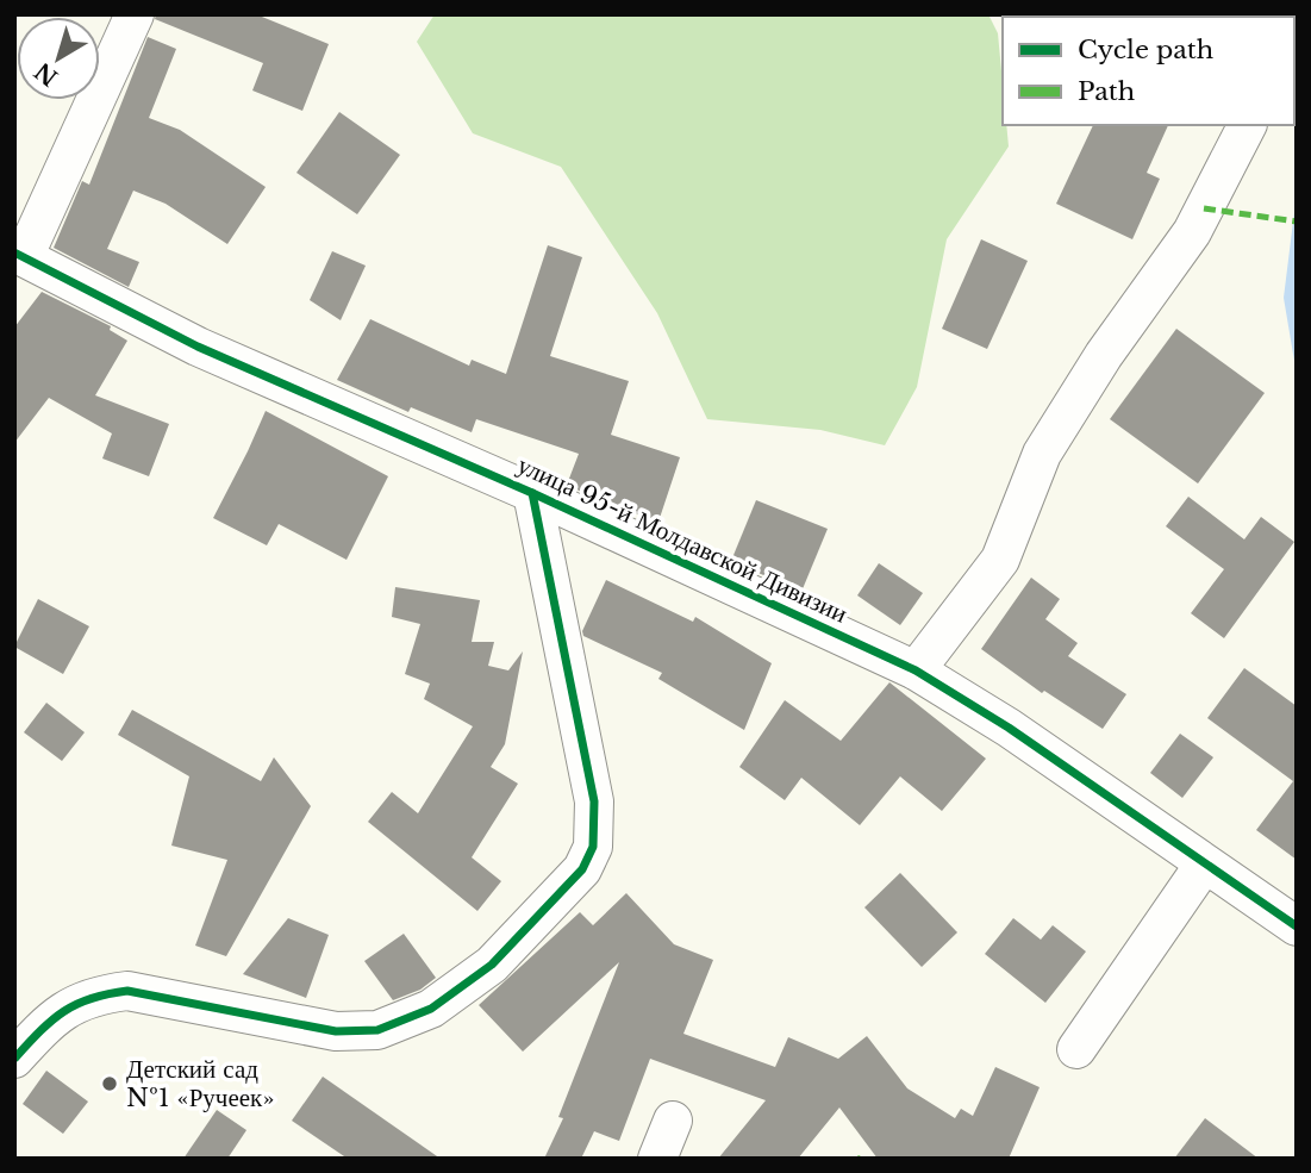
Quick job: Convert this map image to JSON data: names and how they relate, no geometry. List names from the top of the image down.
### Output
{
  "streets": {
    "street": ["улица 95-й Молдавской Дивизии"]
  },
  "places": ["Детский сад №1 «Ручеек»"],
  "legend": ["Cycle path", "Path"],
  "north": "bottom left"
}
